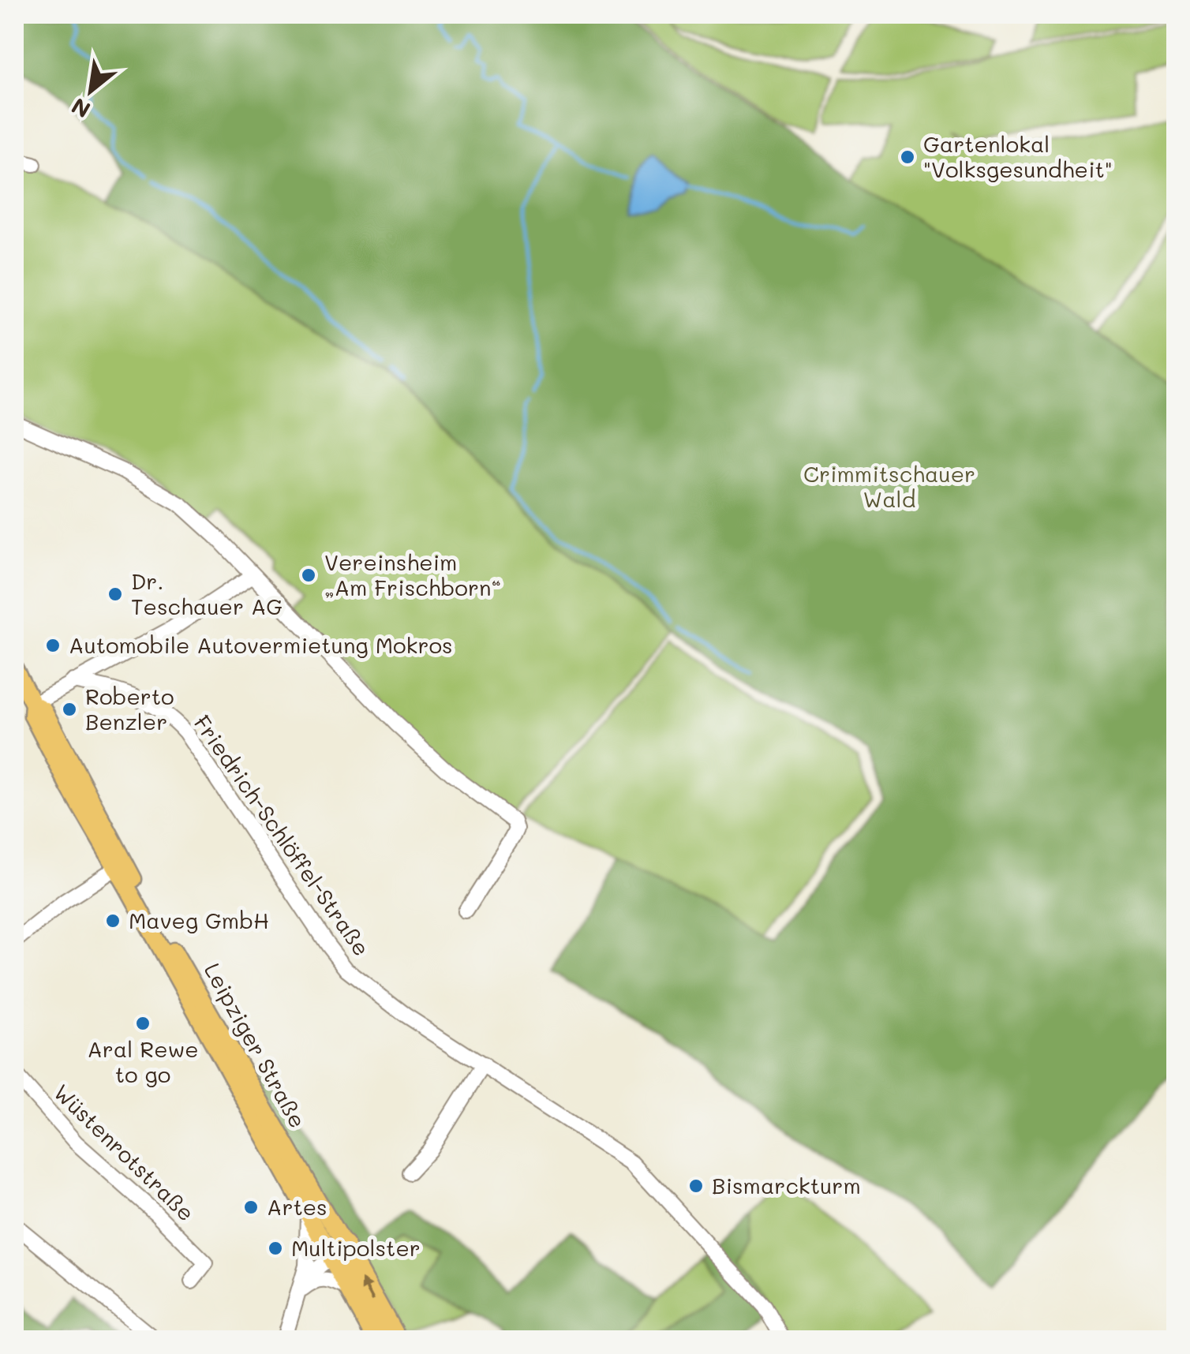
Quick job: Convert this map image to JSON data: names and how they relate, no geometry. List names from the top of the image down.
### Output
{
  "streets": {
    "highway": ["Leipziger Straße"],
    "street": ["Friedrich-Schlöffel-Straße", "Wüstenrotstraße"]
  },
  "parks": ["Crimmitschauer Wald"],
  "places": [
    "Gartenlokal \"Volksgesundheit\"",
    "Vereinsheim „Am Frischborn“",
    "Dr. Teschauer AG",
    "Automobile Autovermietung Mokros",
    "Roberto Benzler",
    "Maveg GmbH",
    "Aral Rewe to go",
    "Bismarckturm",
    "Artes",
    "Multipolster"
  ],
  "north": "bottom left"
}
